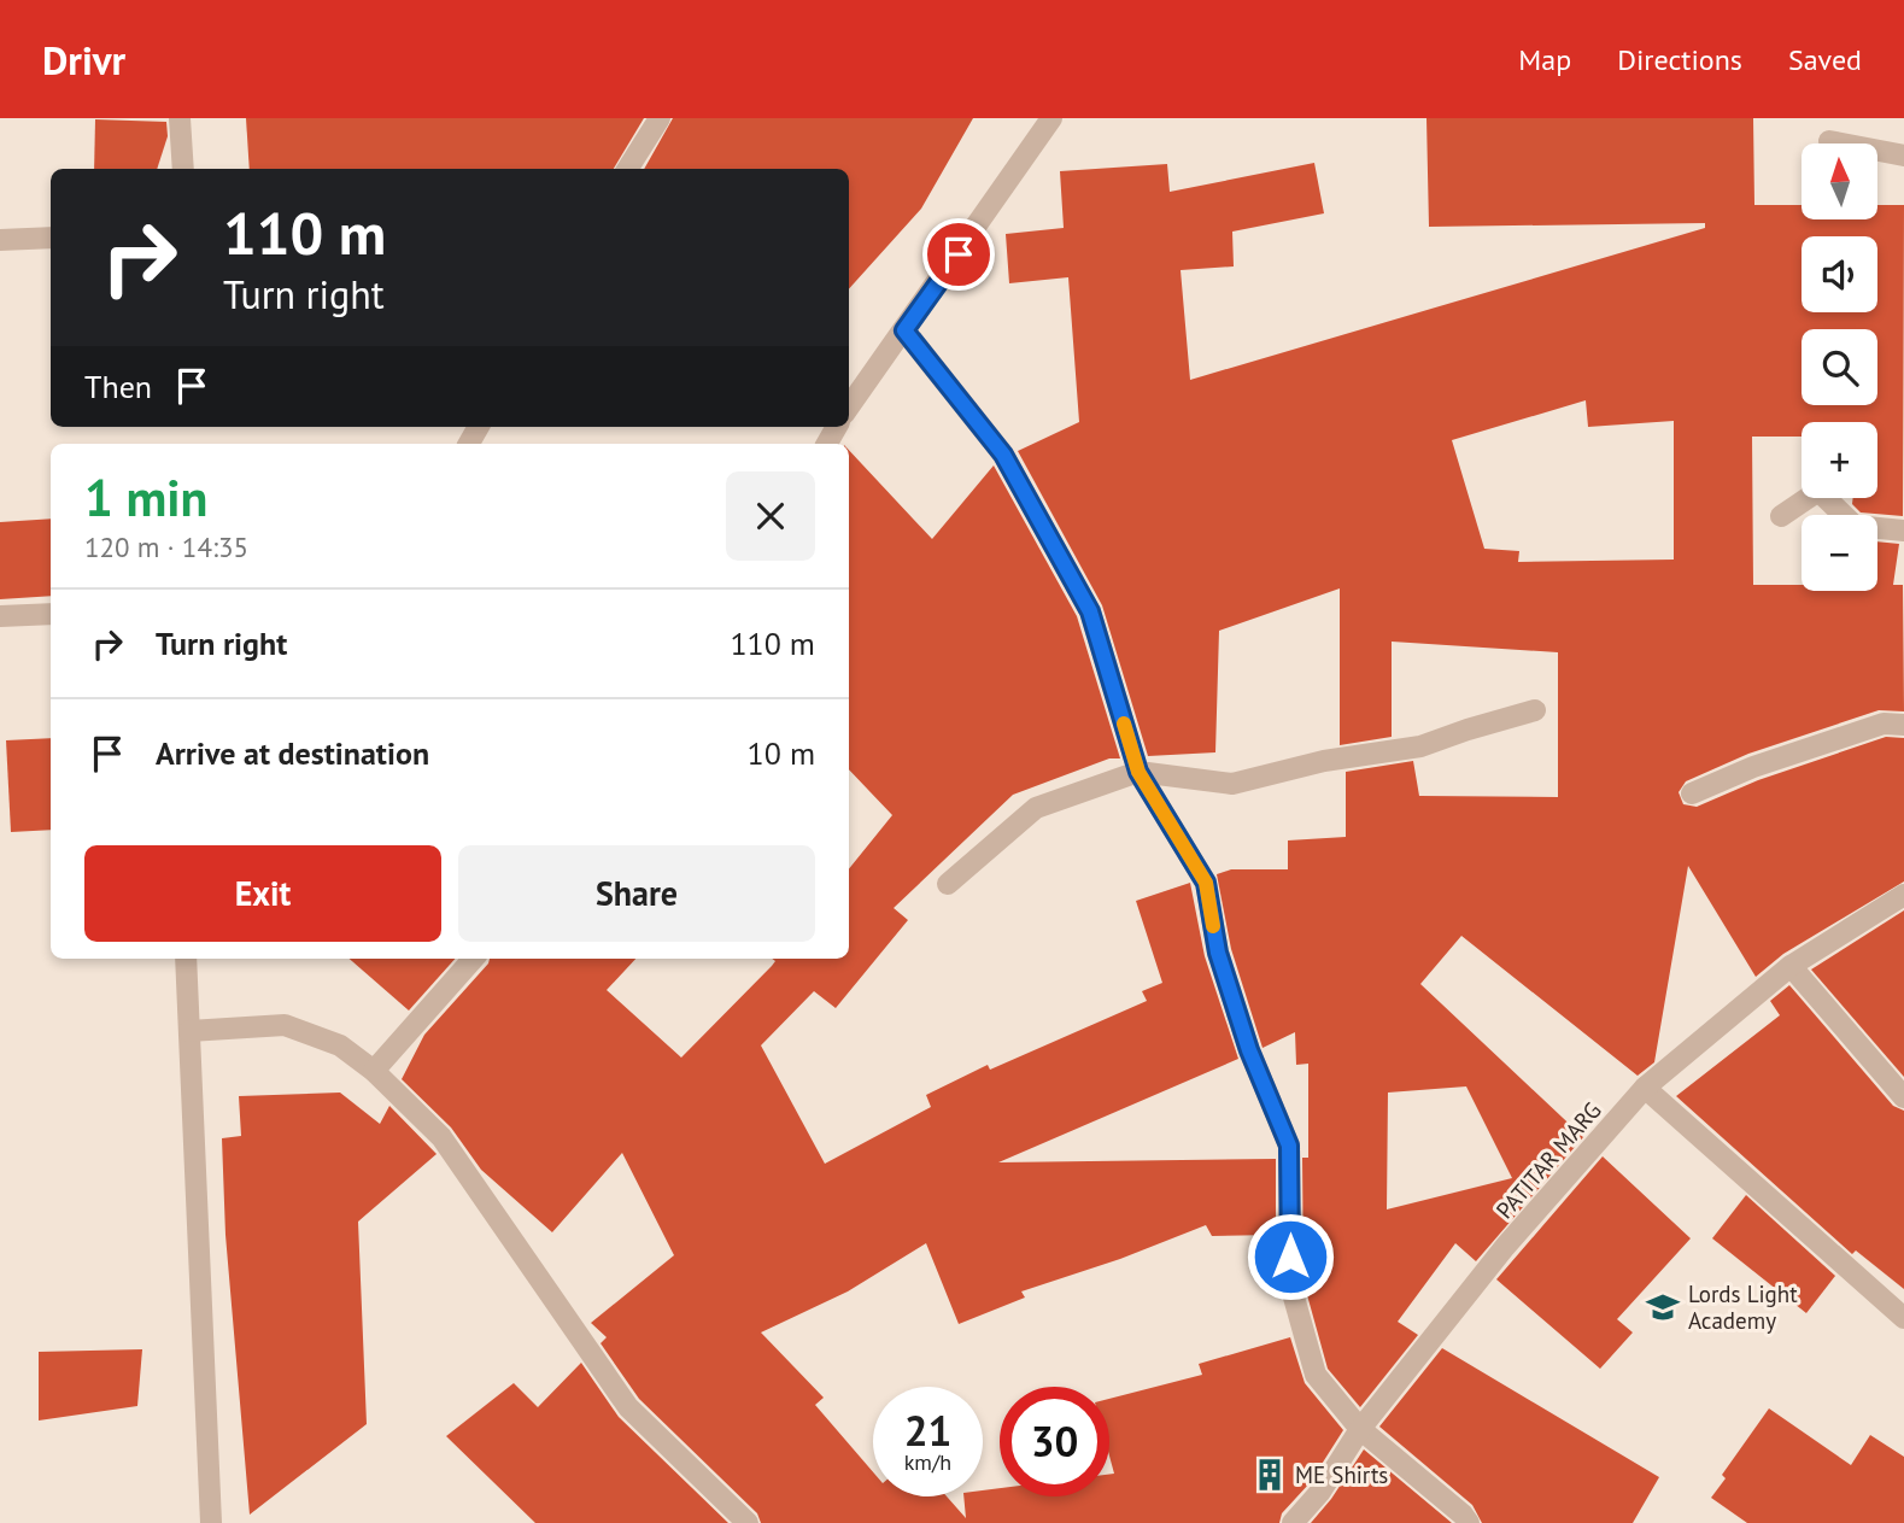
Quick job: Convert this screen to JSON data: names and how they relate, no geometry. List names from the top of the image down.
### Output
{
  "streets": {
    "street": ["PATITAR MARG"]
  },
  "places": {
    "school or university": ["Lords Light Academy"],
    "building": ["ME Shirts"]
  },
  "north": "top",
  "page": {
    "header": "Drivr",
    "nav": ["Map", "Directions", "Saved"],
    "map_buttons": ["+", "−"],
    "turn": ["110 m", "Turn right"],
    "then": "Then",
    "heading": ["1 min", "120 m · 14:35"],
    "list": [
      {
        "name": "Turn right",
        "value": "110 m"
      },
      {
        "name": "Arrive at destination",
        "value": "10 m"
      }
    ],
    "buttons": ["Exit", "Share"],
    "speed": "21 km/h",
    "limit": "30"
  }
}
